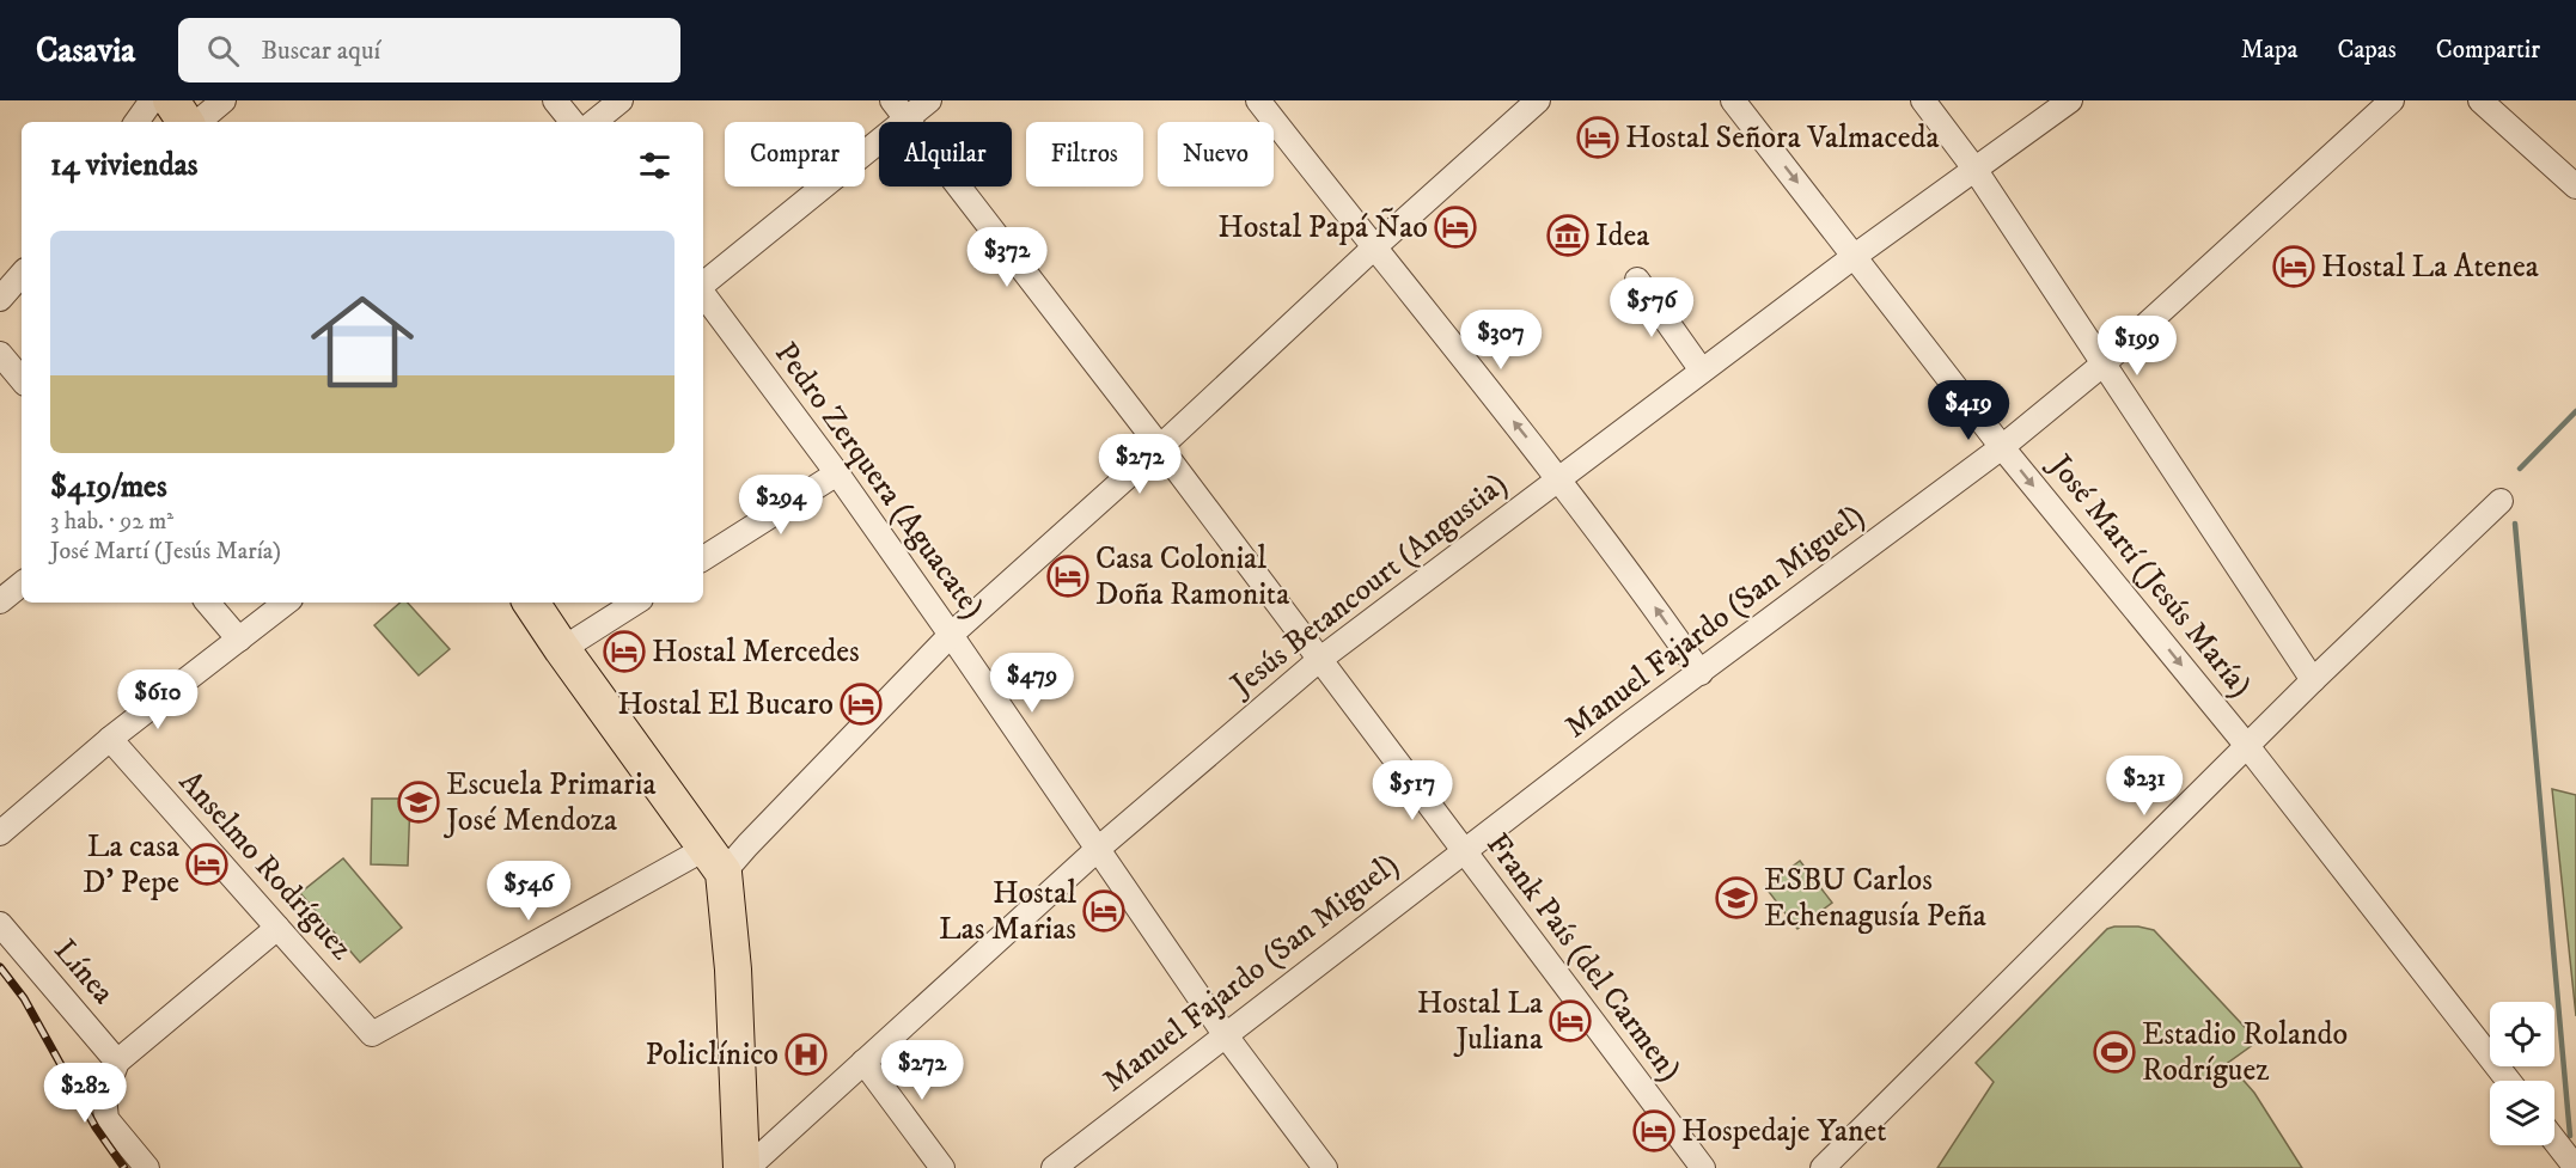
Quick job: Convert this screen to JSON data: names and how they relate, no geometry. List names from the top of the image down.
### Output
{
  "streets": {
    "street": [
      "Pedro Zerquera (Aguacate)",
      "José Martí (Jesús María)",
      "Jesús Betancourt (Angustia)",
      "Manuel Fajardo (San Miguel)",
      "Anselmo Rodríguez",
      "Frank País (del Carmen)",
      "Línea"
    ]
  },
  "crossings": [
    ["Pedro Zerquera (Aguacate)", "Jesús Betancourt (Angustia)"],
    ["Pedro Zerquera (Aguacate)", "Manuel Fajardo (San Miguel)"],
    ["José Martí (Jesús María)", "Jesús Betancourt (Angustia)"],
    ["José Martí (Jesús María)", "Manuel Fajardo (San Miguel)"],
    ["Jesús Betancourt (Angustia)", "Frank País (del Carmen)"],
    ["Manuel Fajardo (San Miguel)", "Frank País (del Carmen)"]
  ],
  "places": {
    "hotel": [
      "Hostal Señora Valmaceda",
      "Hostal Papá Ñao",
      "Hostal La Atenea",
      "Casa Colonial Doña Ramonita",
      "Hostal Mercedes",
      "Hostal El Bucaro",
      "La casa D’ Pepe",
      "Hostal Las Marias",
      "Hostal La Juliana",
      "Hospedaje Yanet"
    ],
    "museum": ["Idea"],
    "school or university": ["Escuela Primaria José Mendoza", "ESBU Carlos Echenagusía Peña"],
    "sports": ["Estadio Rolando Rodríguez"],
    "hospital": ["Policlínico"]
  },
  "page": {
    "header": "Casavia",
    "search": "Buscar aquí",
    "nav": ["Mapa", "Capas", "Compartir"],
    "chip": [
      "Comprar",
      "Alquilar",
      "Filtros",
      "Nuevo"
    ],
    "heading": "14 viviendas",
    "list": [
      {
        "name": "$419/mes",
        "note": "3 hab. · 92 m² · José Martí (Jesús María)"
      }
    ],
    "price": [
      "$372",
      "$576",
      "$307",
      "$199",
      "$419",
      "$272",
      "$294",
      "$479",
      "$610",
      "$231",
      "$517",
      "$546",
      "$272",
      "$282"
    ]
  }
}
